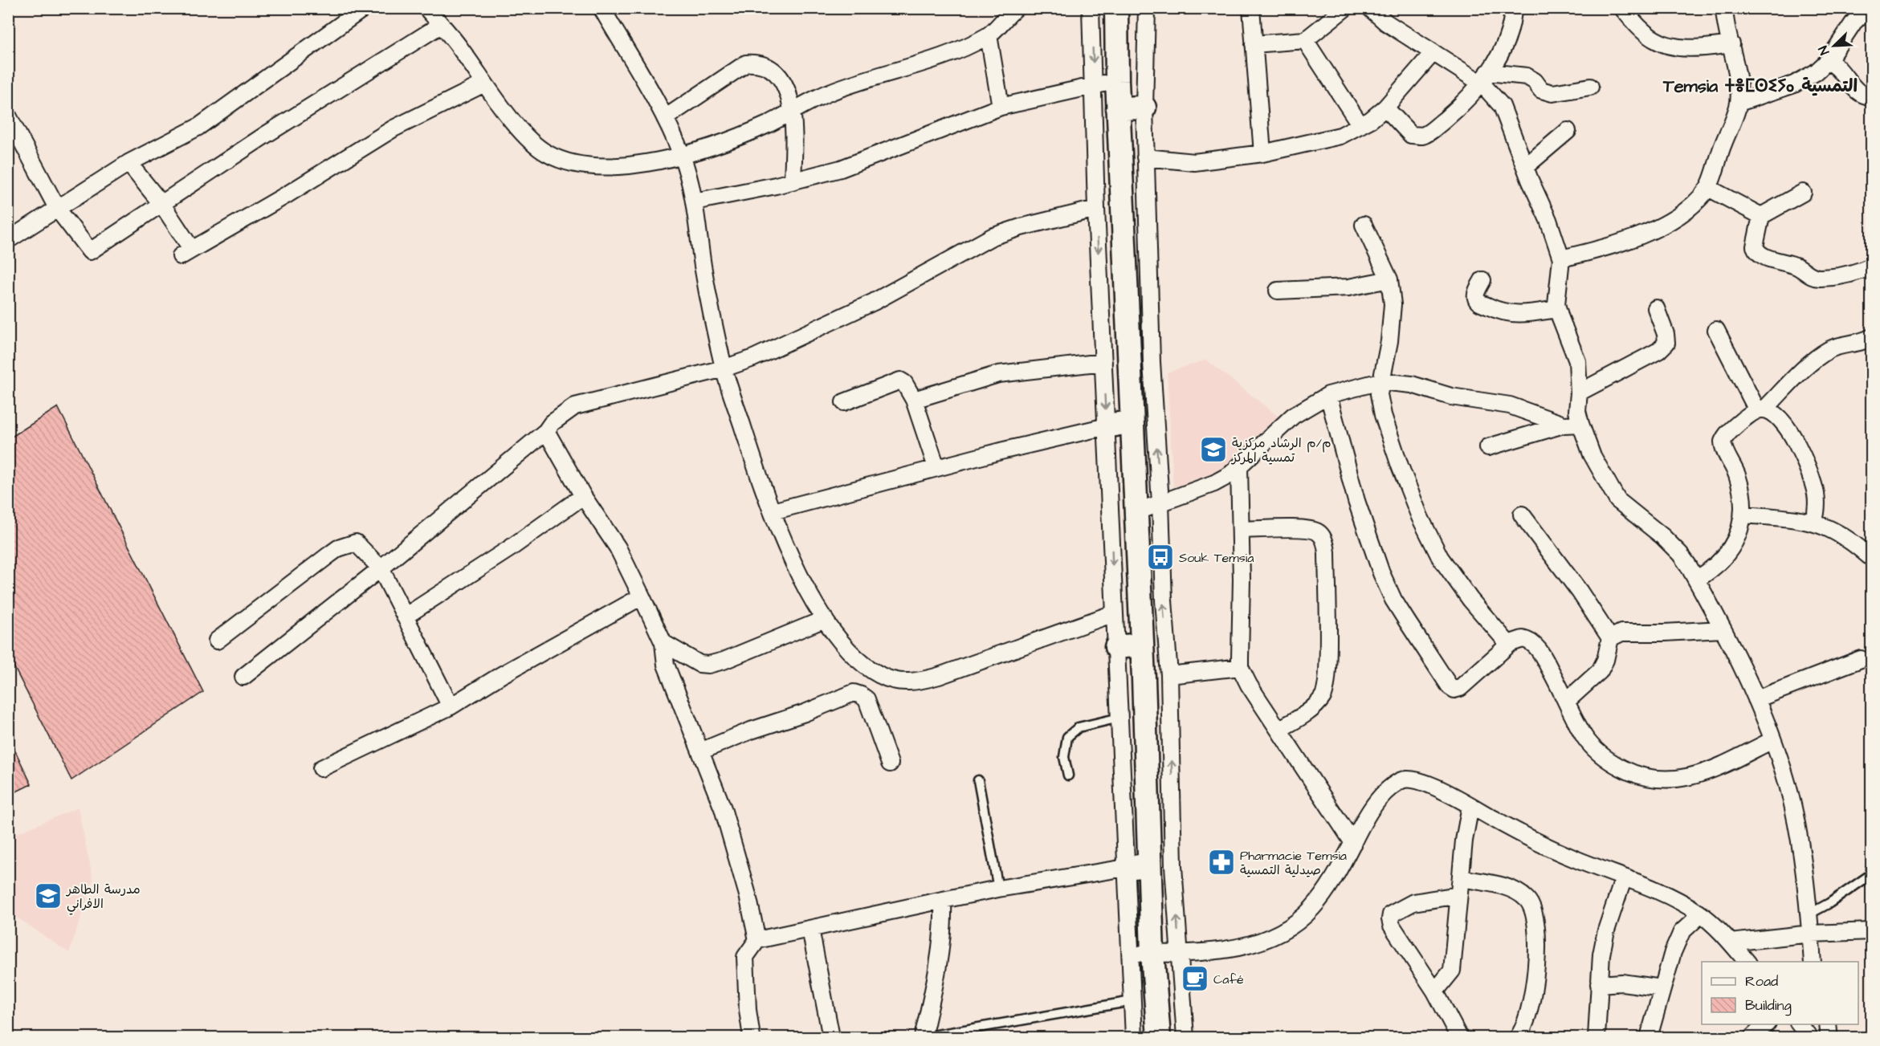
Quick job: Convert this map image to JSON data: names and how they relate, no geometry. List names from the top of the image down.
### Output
{
  "districts": ["Temsia ⵜⴻⵎⵙⵉⵢⴰ التمسية"],
  "places": {
    "school or university": ["م/م الرشاد مركزية تمسية المركز", "مدرسة الطاهر الافراني"],
    "bus stop": ["Souk Temsia"],
    "pharmacy": ["Pharmacie Temsia صيدلية التمسية"],
    "cafe": ["Café"]
  },
  "legend": ["Road", "Building"],
  "north": "bottom left"
}
